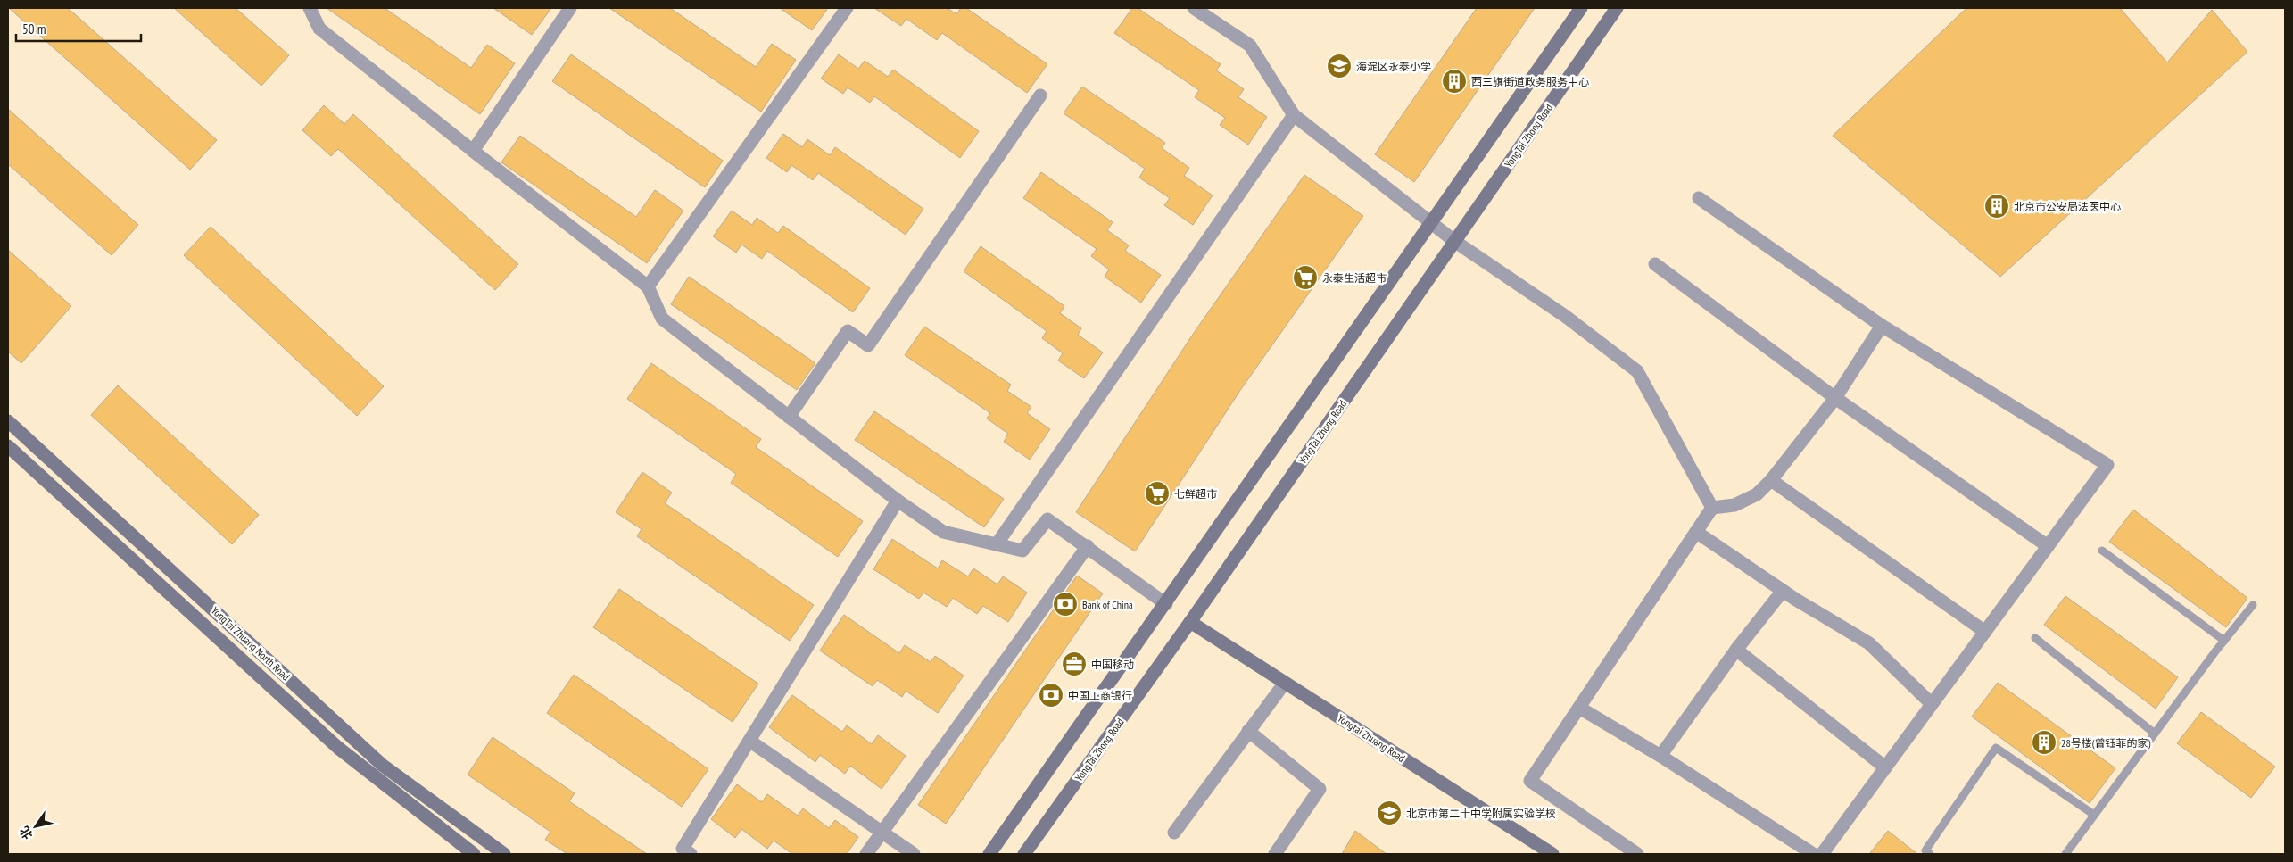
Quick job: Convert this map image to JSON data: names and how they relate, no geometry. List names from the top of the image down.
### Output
{
  "streets": {
    "main road": ["YongTai Zhong Road", "YongTai Zhuang North Road", "Yongtai Zhuang Road"]
  },
  "crossings": [
    ["YongTai Zhong Road", "Yongtai Zhuang Road"]
  ],
  "places": {
    "school or university": ["海淀区永泰小学", "北京市第二十中学附属实验学校"],
    "building": ["西三旗街道政务服务中心", "北京市公安局法医中心", "28号楼(曾钰菲的家)"],
    "supermarket": ["永泰生活超市", "七鲜超市"],
    "bank": ["Bank of China", "中国工商银行"],
    "office": ["中国移动"]
  },
  "scale_bar": "50 m",
  "north": "bottom left"
}
